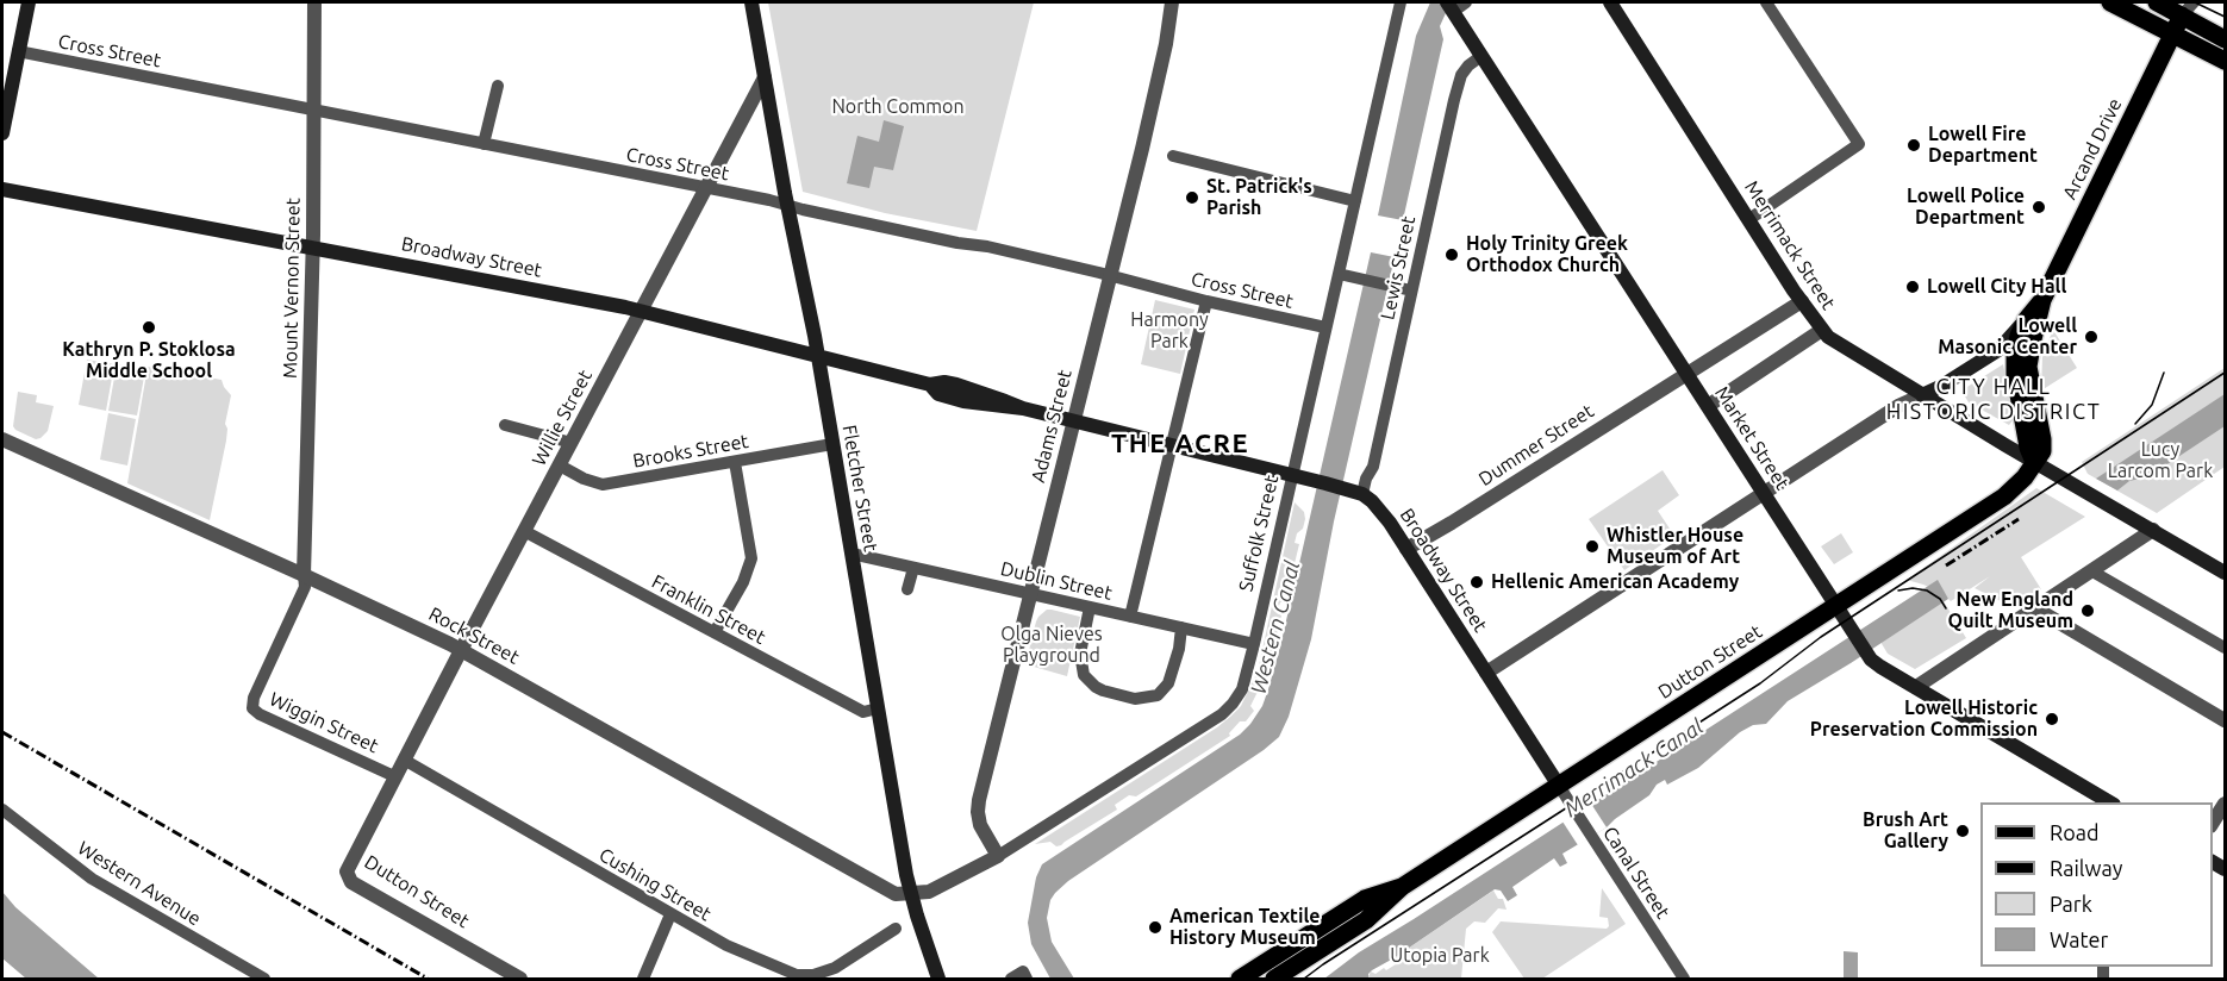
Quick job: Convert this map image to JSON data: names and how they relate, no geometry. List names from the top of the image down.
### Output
{
  "streets": {
    "main road": [
      "Arcand Drive",
      "Merrimack Street",
      "Broadway Street",
      "Market Street",
      "Fletcher Street",
      "Dutton Street"
    ],
    "street": [
      "Cross Street",
      "Lewis Street",
      "Mount Vernon Street",
      "Willie Street",
      "Adams Street",
      "Dummer Street",
      "Brooks Street",
      "Suffolk Street",
      "Dublin Street",
      "Franklin Street",
      "Rock Street",
      "Wiggin Street",
      "Canal Street",
      "Western Avenue",
      "Cushing Street"
    ]
  },
  "crossings": [
    ["Cross Street", "Mount Vernon Street"],
    ["Cross Street", "Willie Street"],
    ["Cross Street", "Adams Street"],
    ["Cross Street", "Fletcher Street"],
    ["Cross Street", "Suffolk Street"],
    ["Arcand Drive", "Merrimack Street"],
    ["Arcand Drive", "Dutton Street"],
    ["Merrimack Street", "Dummer Street"],
    ["Merrimack Street", "Dutton Street"],
    ["Broadway Street", "Lewis Street"],
    ["Broadway Street", "Mount Vernon Street"],
    ["Broadway Street", "Willie Street"],
    ["Broadway Street", "Adams Street"],
    ["Broadway Street", "Dummer Street"],
    ["Broadway Street", "Fletcher Street"],
    ["Broadway Street", "Suffolk Street"],
    ["Broadway Street", "Dutton Street"],
    ["Broadway Street", "Canal Street"],
    ["Lewis Street", "Market Street"],
    ["Mount Vernon Street", "Rock Street"],
    ["Mount Vernon Street", "Wiggin Street"],
    ["Willie Street", "Brooks Street"],
    ["Willie Street", "Fletcher Street"],
    ["Willie Street", "Franklin Street"],
    ["Willie Street", "Rock Street"],
    ["Willie Street", "Dutton Street"],
    ["Willie Street", "Wiggin Street"],
    ["Willie Street", "Cushing Street"],
    ["Adams Street", "Suffolk Street"],
    ["Adams Street", "Dublin Street"],
    ["Market Street", "Dummer Street"],
    ["Market Street", "Dutton Street"],
    ["Brooks Street", "Fletcher Street"],
    ["Fletcher Street", "Suffolk Street"],
    ["Fletcher Street", "Dublin Street"],
    ["Fletcher Street", "Franklin Street"],
    ["Fletcher Street", "Rock Street"],
    ["Suffolk Street", "Dublin Street"],
    ["Suffolk Street", "Rock Street"],
    ["Rock Street", "Wiggin Street"],
    ["Dutton Street", "Wiggin Street"],
    ["Dutton Street", "Canal Street"]
  ],
  "districts": ["CITY HALL HISTORIC DISTRICT", "THE ACRE"],
  "water": ["Western Canal", "Merrimack Canal"],
  "parks": [
    "North Common",
    "Harmony Park",
    "Lucy Larcom Park",
    "Olga Nieves Playground",
    "Utopia Park"
  ],
  "places": [
    "Lowell Fire Department",
    "St. Patrick's Parish",
    "Lowell Police Department",
    "Holy Trinity Greek Orthodox Church",
    "Lowell City Hall",
    "Kathryn P. Stoklosa Middle School",
    "Lowell Masonic Center",
    "Whistler House Museum of Art",
    "Hellenic American Academy",
    "New England Quilt Museum",
    "Lowell Historic Preservation Commission",
    "Brush Art Gallery",
    "American Textile History Museum"
  ],
  "legend": [
    "Road",
    "Railway",
    "Park",
    "Water"
  ]
}
